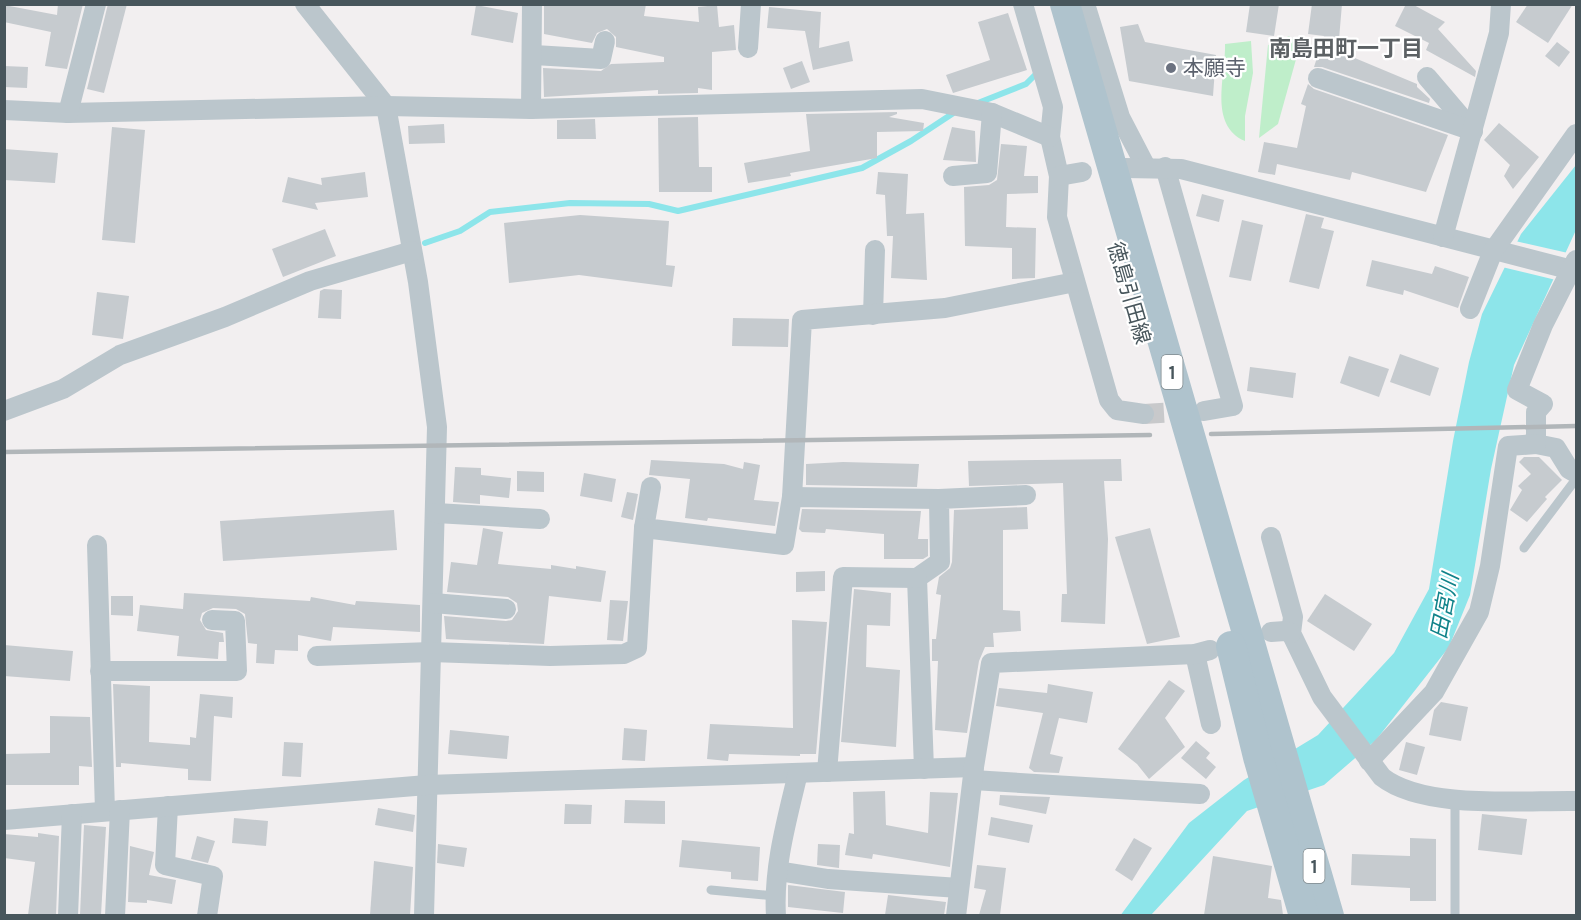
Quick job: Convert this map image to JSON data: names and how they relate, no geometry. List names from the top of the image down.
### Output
{
  "streets": {
    "main road": ["徳島引田線", "1"]
  },
  "crossings": [
    ["徳島引田線", "1"]
  ],
  "districts": ["南島田町一丁目"],
  "water": ["田宮川"],
  "places": ["本願寺"]
}
